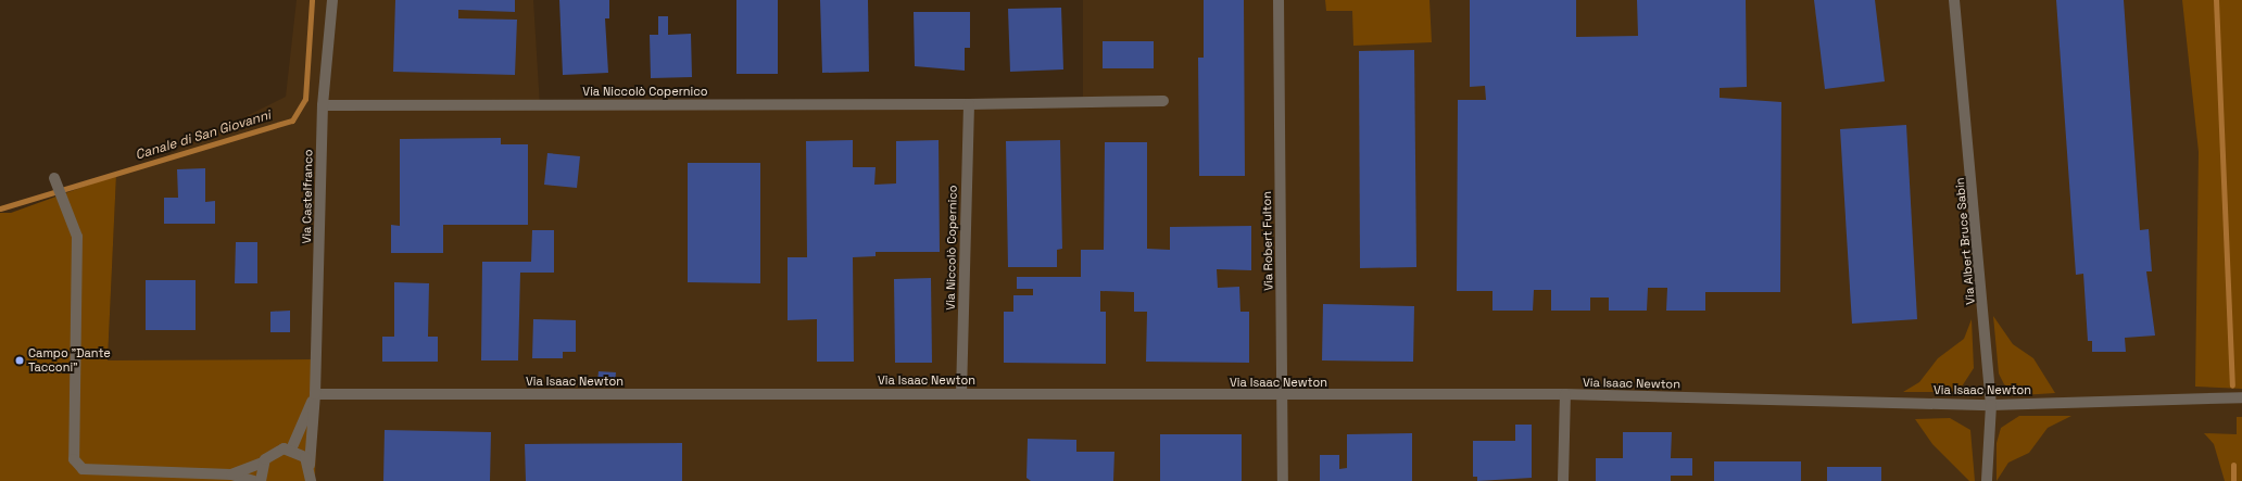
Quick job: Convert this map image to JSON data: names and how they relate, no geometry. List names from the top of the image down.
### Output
{
  "streets": {
    "street": [
      "Via Niccolò Copernico",
      "Via Castelfranco",
      "Via Robert Fulton",
      "Via Albert Bruce Sabin",
      "Via Isaac Newton"
    ]
  },
  "crossings": [
    ["Via Niccolò Copernico", "Via Castelfranco"],
    ["Via Niccolò Copernico", "Via Isaac Newton"],
    ["Via Castelfranco", "Via Isaac Newton"],
    ["Via Robert Fulton", "Via Isaac Newton"],
    ["Via Albert Bruce Sabin", "Via Isaac Newton"]
  ],
  "water": ["Canale di San Giovanni"],
  "places": ["Campo \"Dante Tacconi\""]
}
